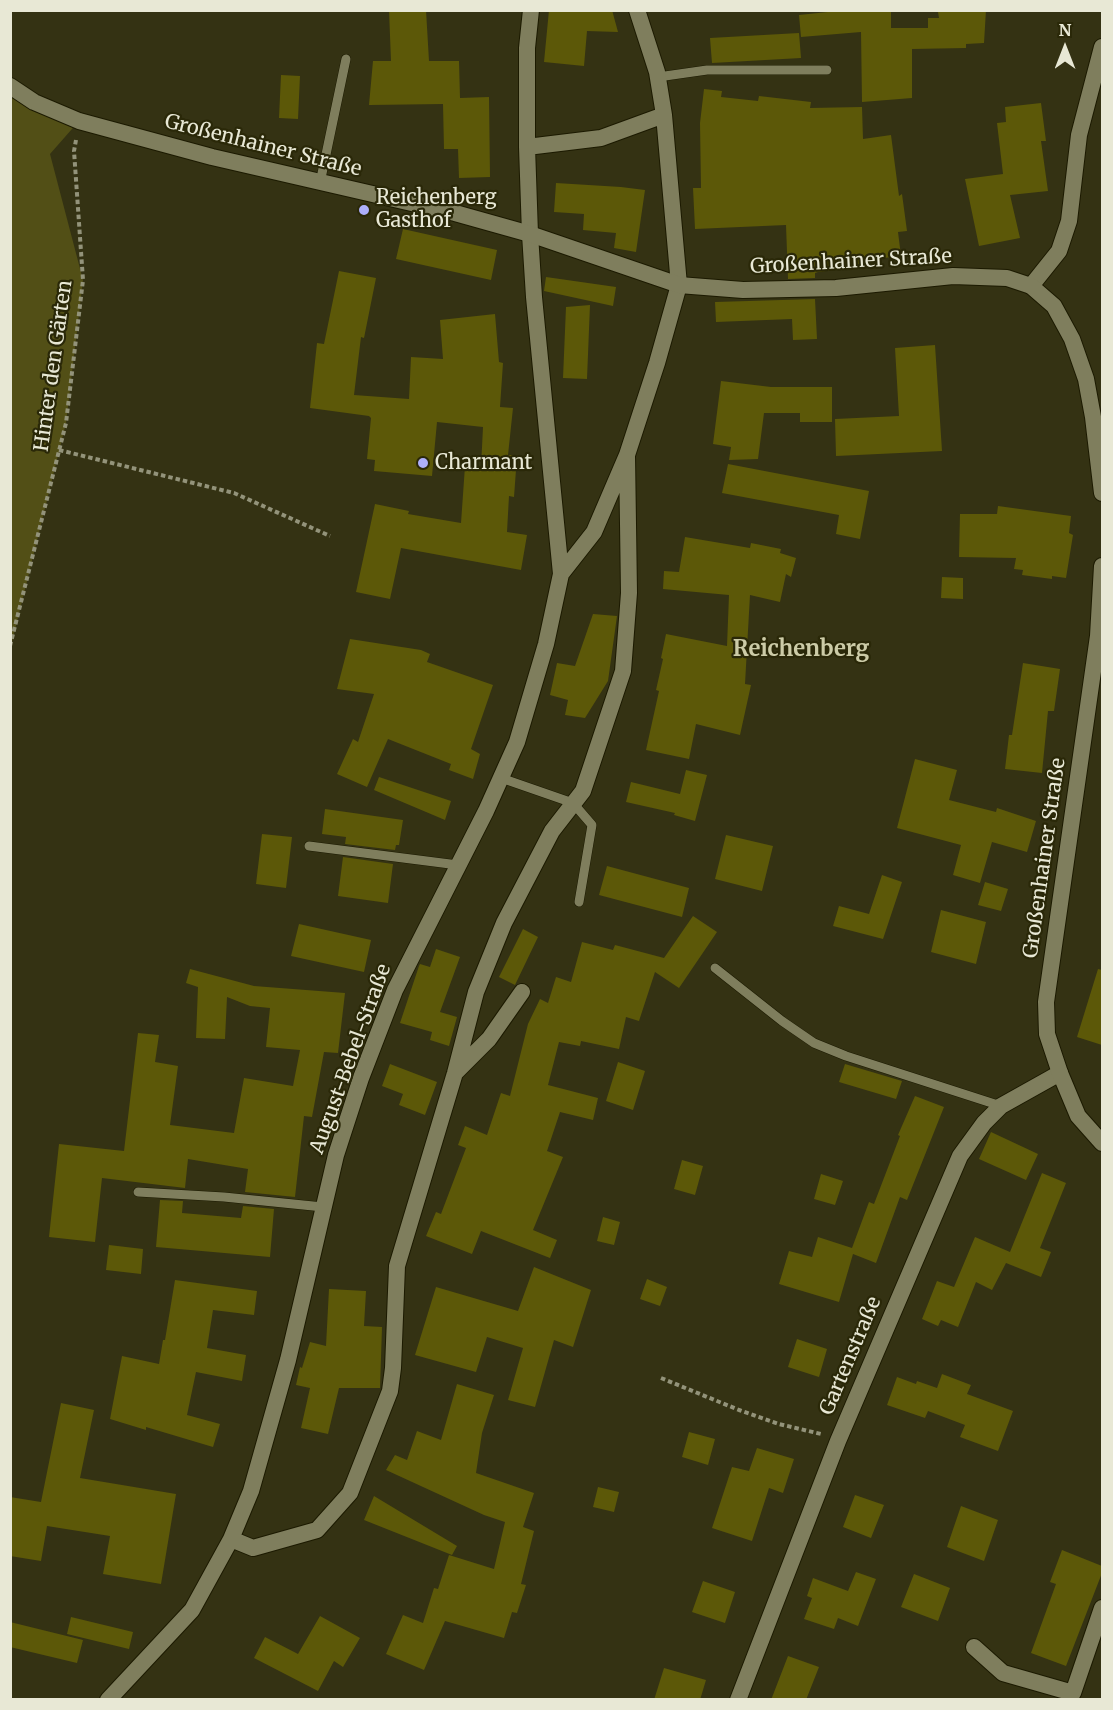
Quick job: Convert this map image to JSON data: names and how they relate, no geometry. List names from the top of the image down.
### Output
{
  "streets": {
    "street": ["Großenhainer Straße", "August-Bebel-Straße", "Gartenstraße"],
    "path": ["Hinter den Gärten"]
  },
  "crossings": [
    ["Großenhainer Straße", "Hinter den Gärten"],
    ["Großenhainer Straße", "August-Bebel-Straße"],
    ["Großenhainer Straße", "Gartenstraße"]
  ],
  "districts": ["Reichenberg"],
  "places": ["Reichenberg Gasthof", "Charmant"],
  "north": "top"
}
